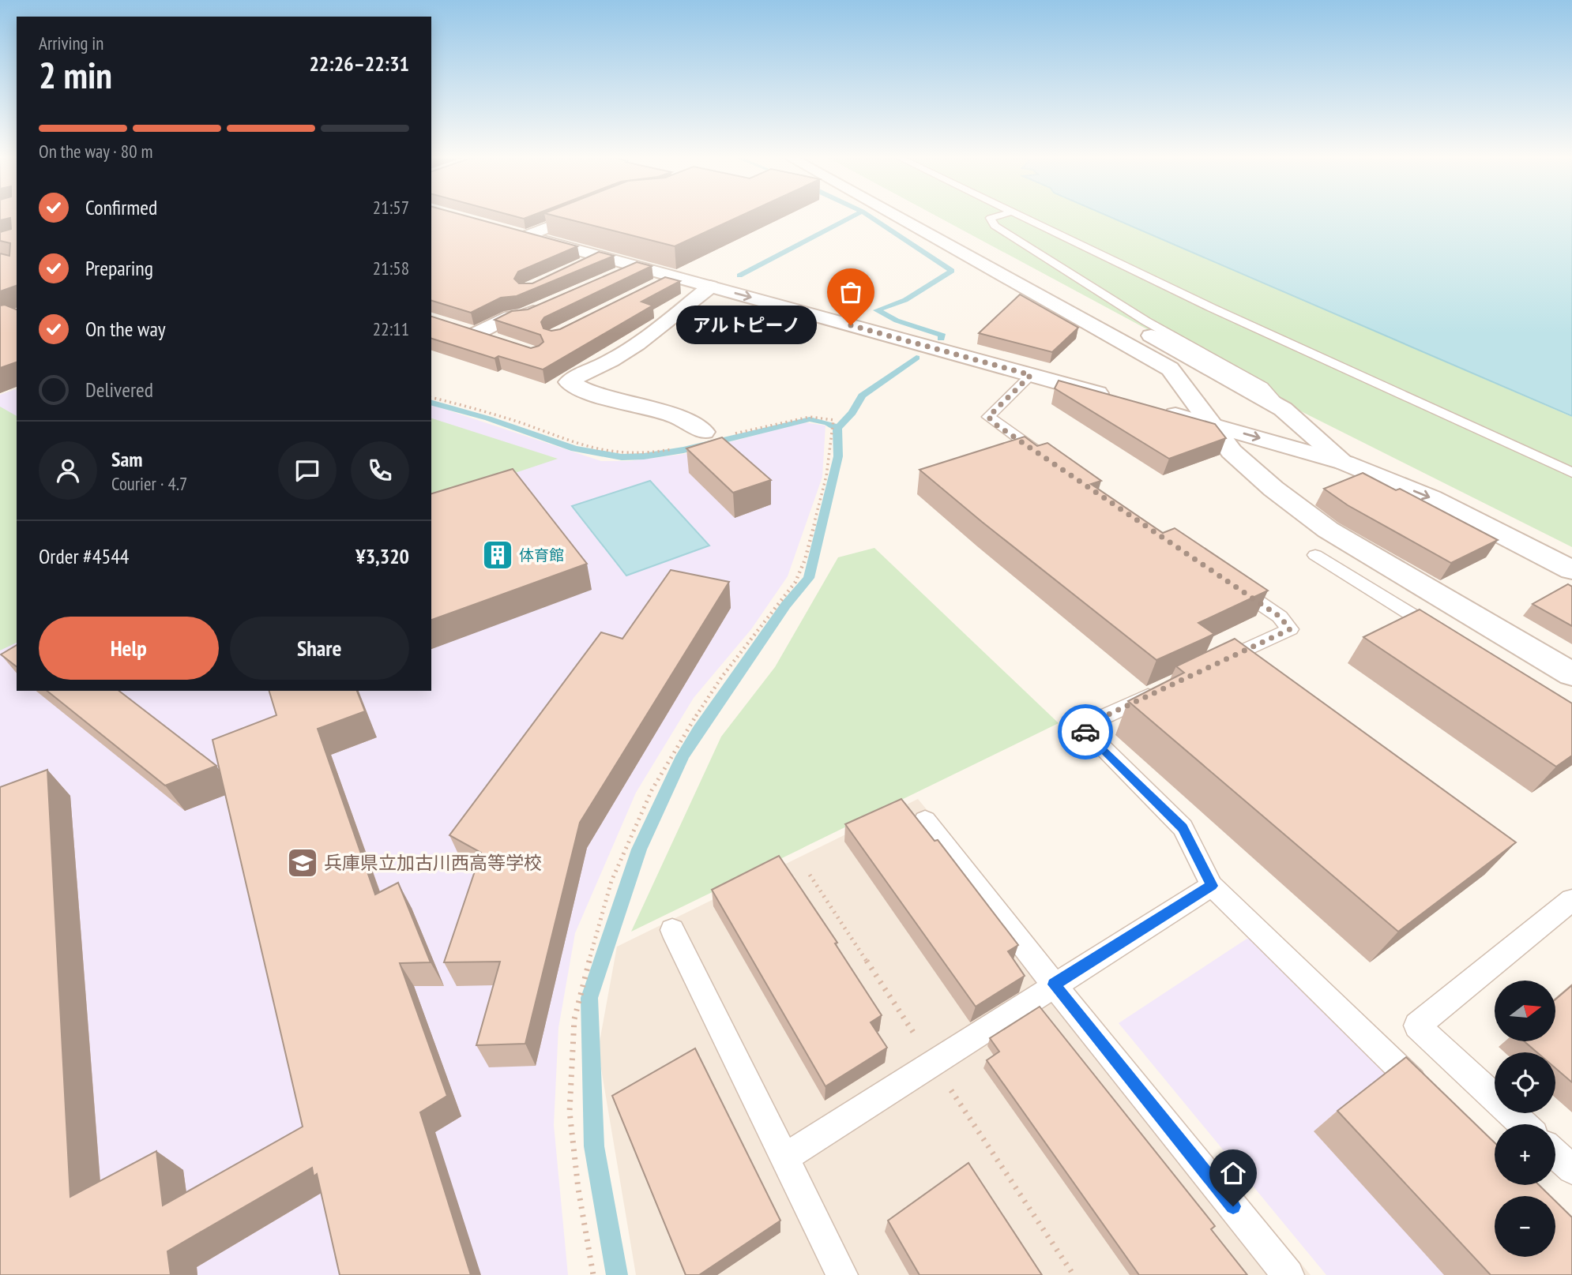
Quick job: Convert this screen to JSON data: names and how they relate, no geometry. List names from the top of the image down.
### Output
{
  "places": {
    "other": ["アルトピーノ"],
    "building": ["体育館"],
    "school or university": ["兵庫県立加古川西高等学校"]
  },
  "north": "right",
  "page": {
    "heading": ["2 min", "Arriving in", "22:26–22:31"],
    "panel": [
      "Sam",
      "Courier · 4.7",
      "Order #4544",
      "¥3,320"
    ],
    "bar": "On the way · 80 m",
    "list": [
      ["Confirmed", "21:57"],
      ["Preparing", "21:58"],
      ["On the way", "22:11"],
      "Delivered"
    ],
    "bubble": "アルトピーノ",
    "buttons": ["Help", "Share"],
    "map_buttons": ["+", "−"]
  }
}
